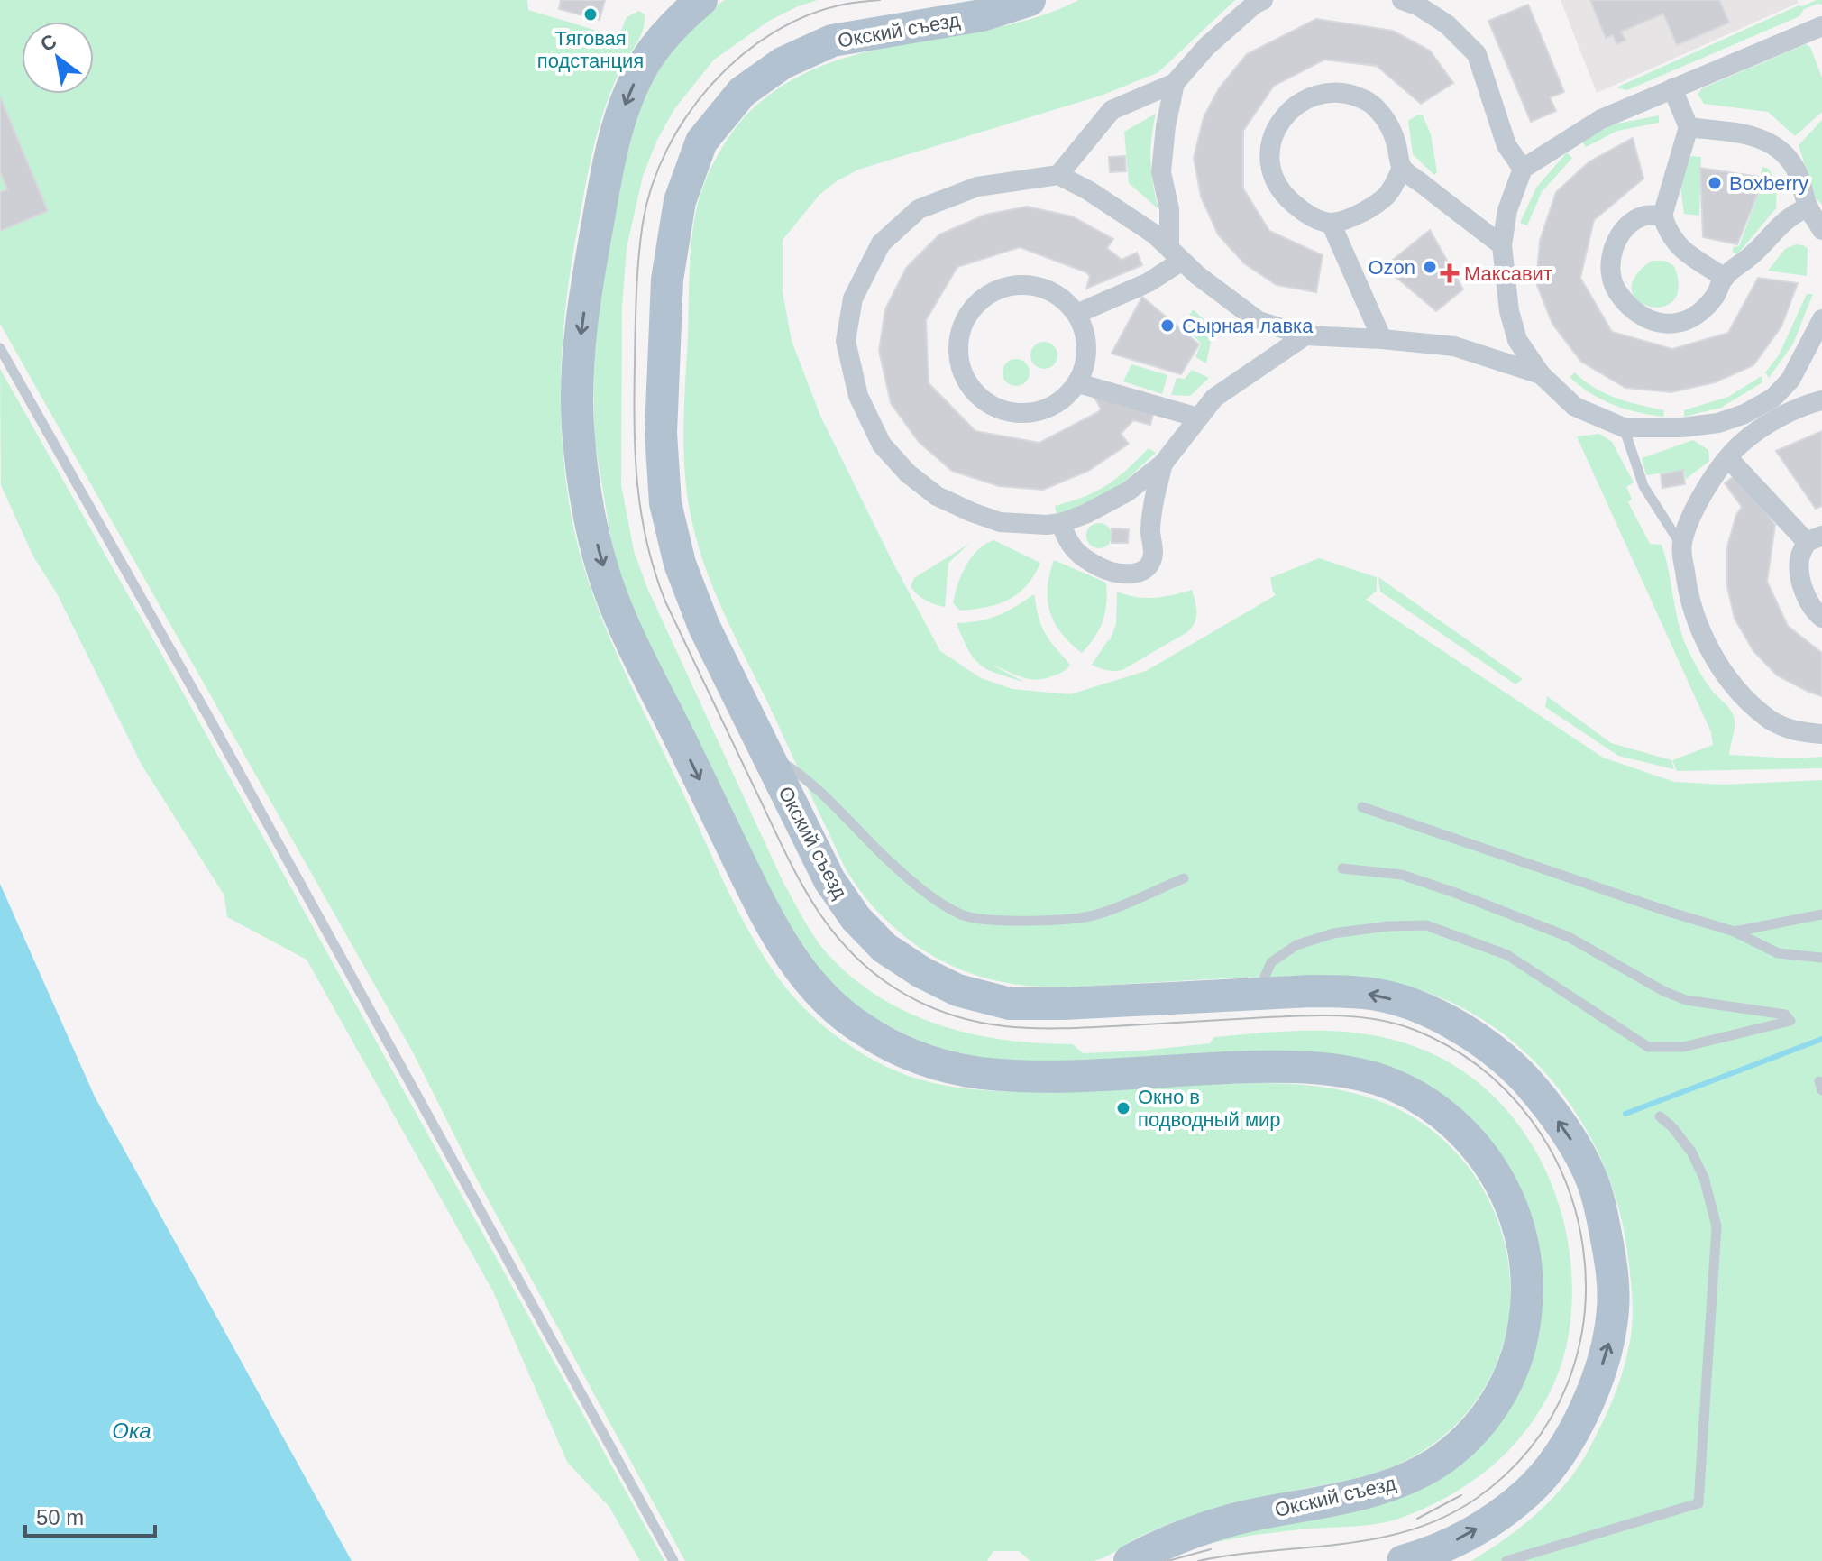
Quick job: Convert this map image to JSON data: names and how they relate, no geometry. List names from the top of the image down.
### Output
{
  "streets": {
    "main road": ["Окский съезд"]
  },
  "water": ["Ока"],
  "places": {
    "other": [
      "Тяговая подстанция",
      "Boxberry",
      "Ozon",
      "Сырная лавка",
      "Окно в подводный мир"
    ],
    "health": ["Максавит"]
  },
  "scale_bar": "50 m",
  "north": "top left"
}
